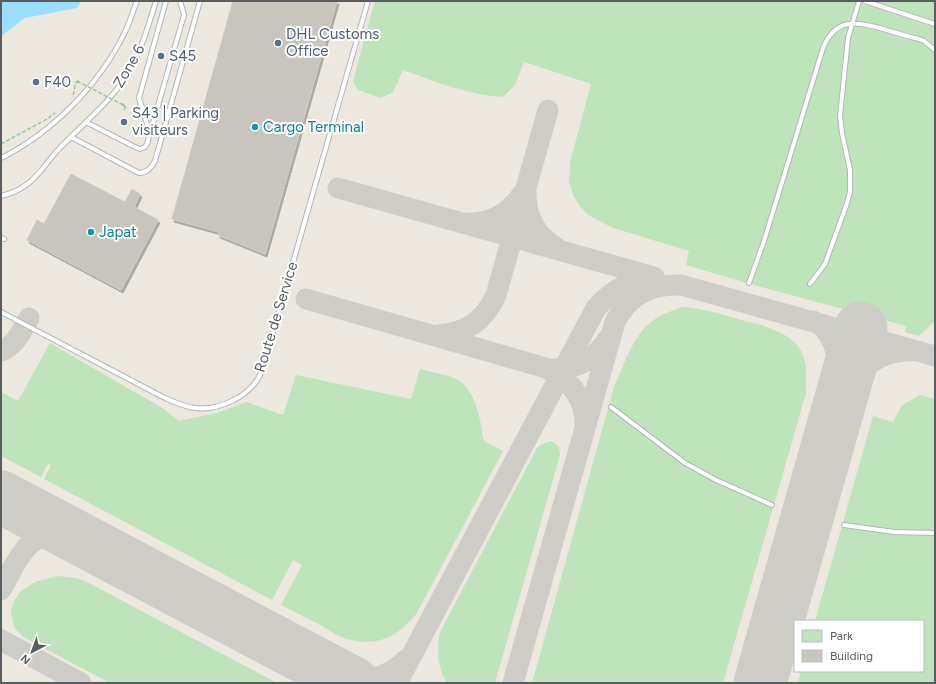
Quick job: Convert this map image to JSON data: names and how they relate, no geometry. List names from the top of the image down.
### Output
{
  "streets": {
    "lane": ["Zone 6", "Route de Service"]
  },
  "places": [
    "DHL Customs Office",
    "S45",
    "F40",
    "S43 | Parking visiteurs",
    "Cargo Terminal",
    "Japat"
  ],
  "legend": ["Park", "Building"],
  "north": "bottom left"
}
